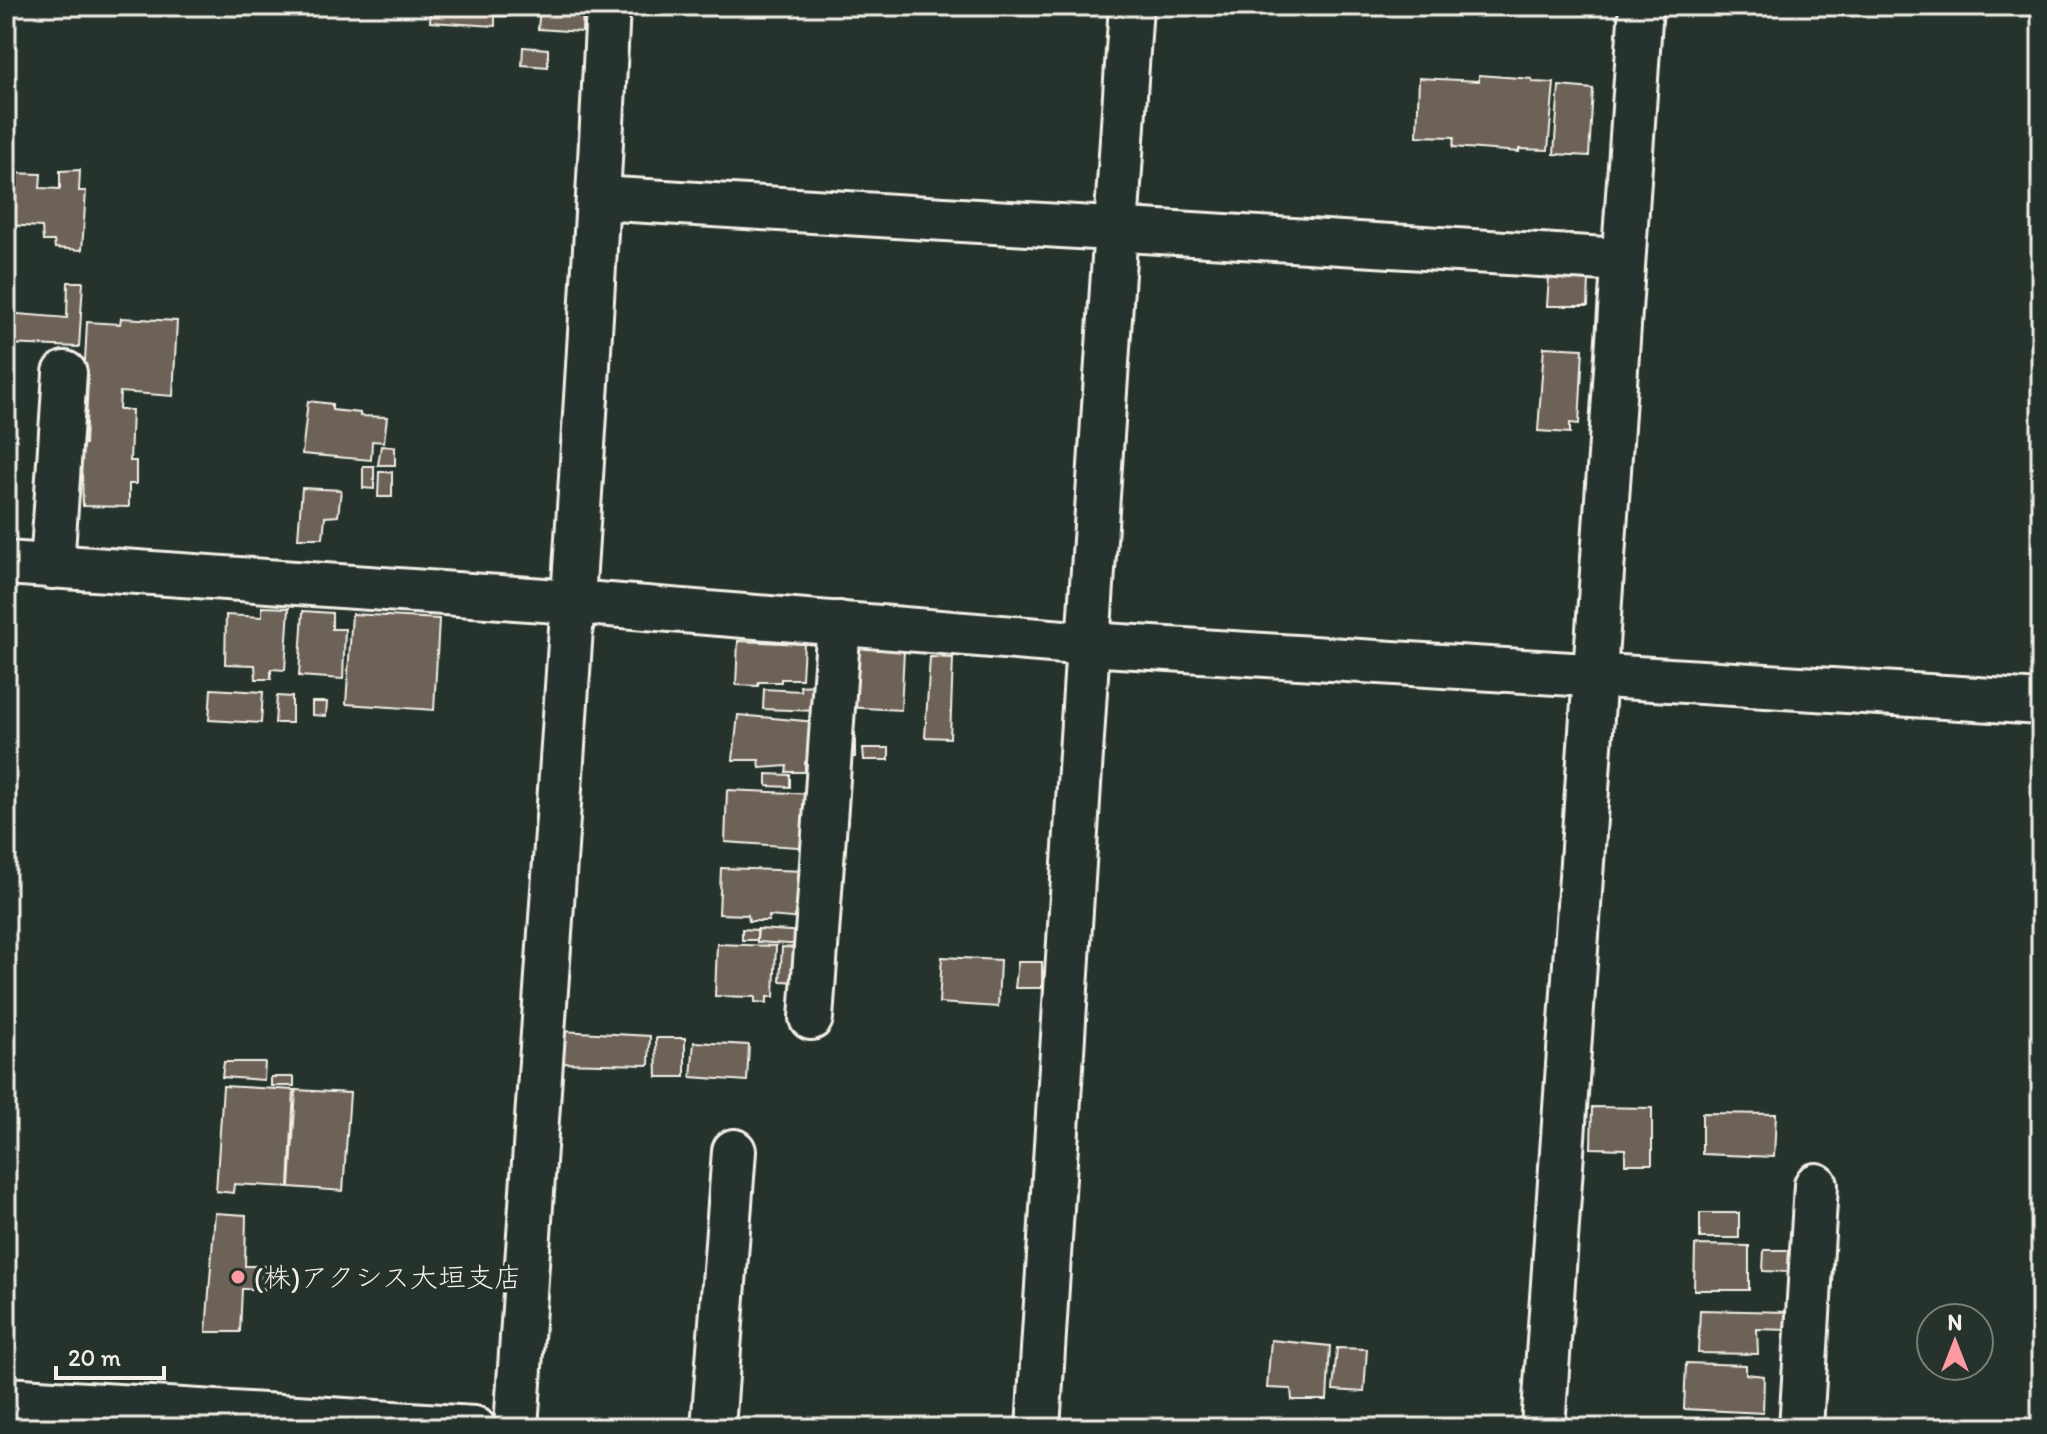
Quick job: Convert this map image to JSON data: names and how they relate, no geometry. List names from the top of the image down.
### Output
{
  "places": ["(株)アクシス大垣支店"],
  "scale_bar": "20 m",
  "north": "top"
}
